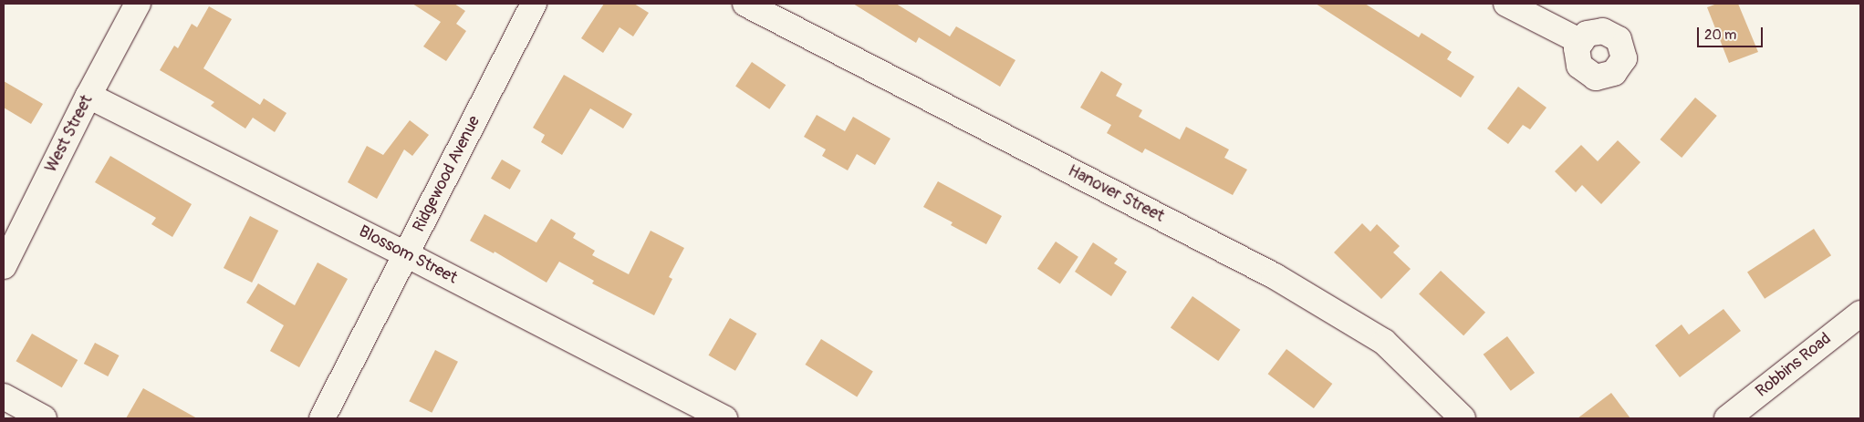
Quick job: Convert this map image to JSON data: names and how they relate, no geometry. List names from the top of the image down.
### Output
{
  "streets": {
    "street": [
      "West Street",
      "Ridgewood Avenue",
      "Hanover Street",
      "Blossom Street",
      "Robbins Road"
    ]
  },
  "crossings": [
    ["West Street", "Blossom Street"],
    ["Ridgewood Avenue", "Blossom Street"]
  ],
  "scale_bar": "20 m"
}
